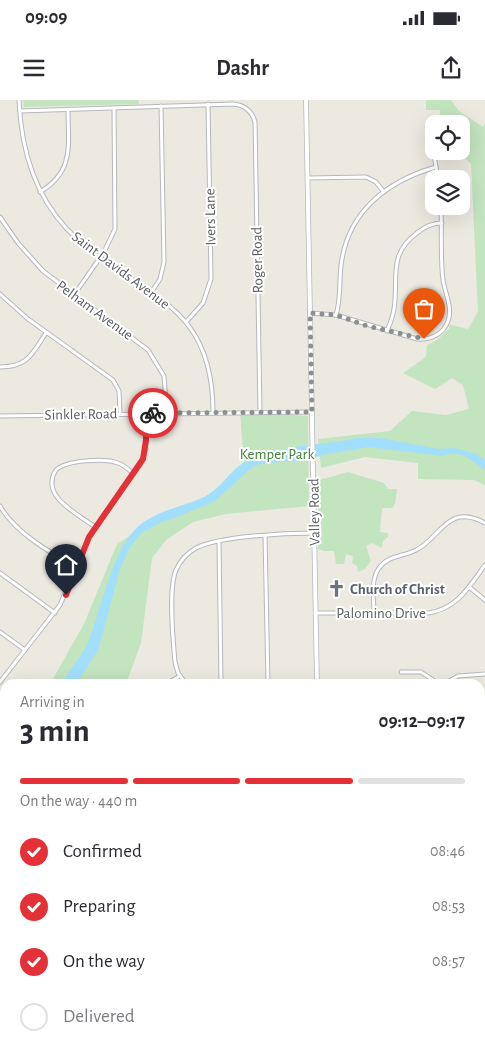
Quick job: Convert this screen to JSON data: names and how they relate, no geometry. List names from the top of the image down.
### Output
{
  "streets": {
    "street": [
      "Ivers Lane",
      "Roger Road",
      "Saint Davids Avenue",
      "Pelham Avenue",
      "Sinkler Road",
      "Valley Road",
      "Palomino Drive"
    ]
  },
  "crossings": [
    ["Ivers Lane", "Roger Road"],
    ["Ivers Lane", "Saint Davids Avenue"],
    ["Roger Road", "Sinkler Road"],
    ["Saint Davids Avenue", "Sinkler Road"],
    ["Pelham Avenue", "Sinkler Road"],
    ["Sinkler Road", "Valley Road"],
    ["Valley Road", "Palomino Drive"]
  ],
  "parks": ["Kemper Park"],
  "places": {
    "church": ["Church of Christ"]
  },
  "page": {
    "status": "09:09",
    "header": "Dashr",
    "heading": ["3 min", "Arriving in", "09:12–09:17"],
    "bar": "On the way · 440 m",
    "list": [
      ["Confirmed", "08:46"],
      ["Preparing", "08:53"],
      ["On the way", "08:57"],
      "Delivered"
    ]
  }
}
